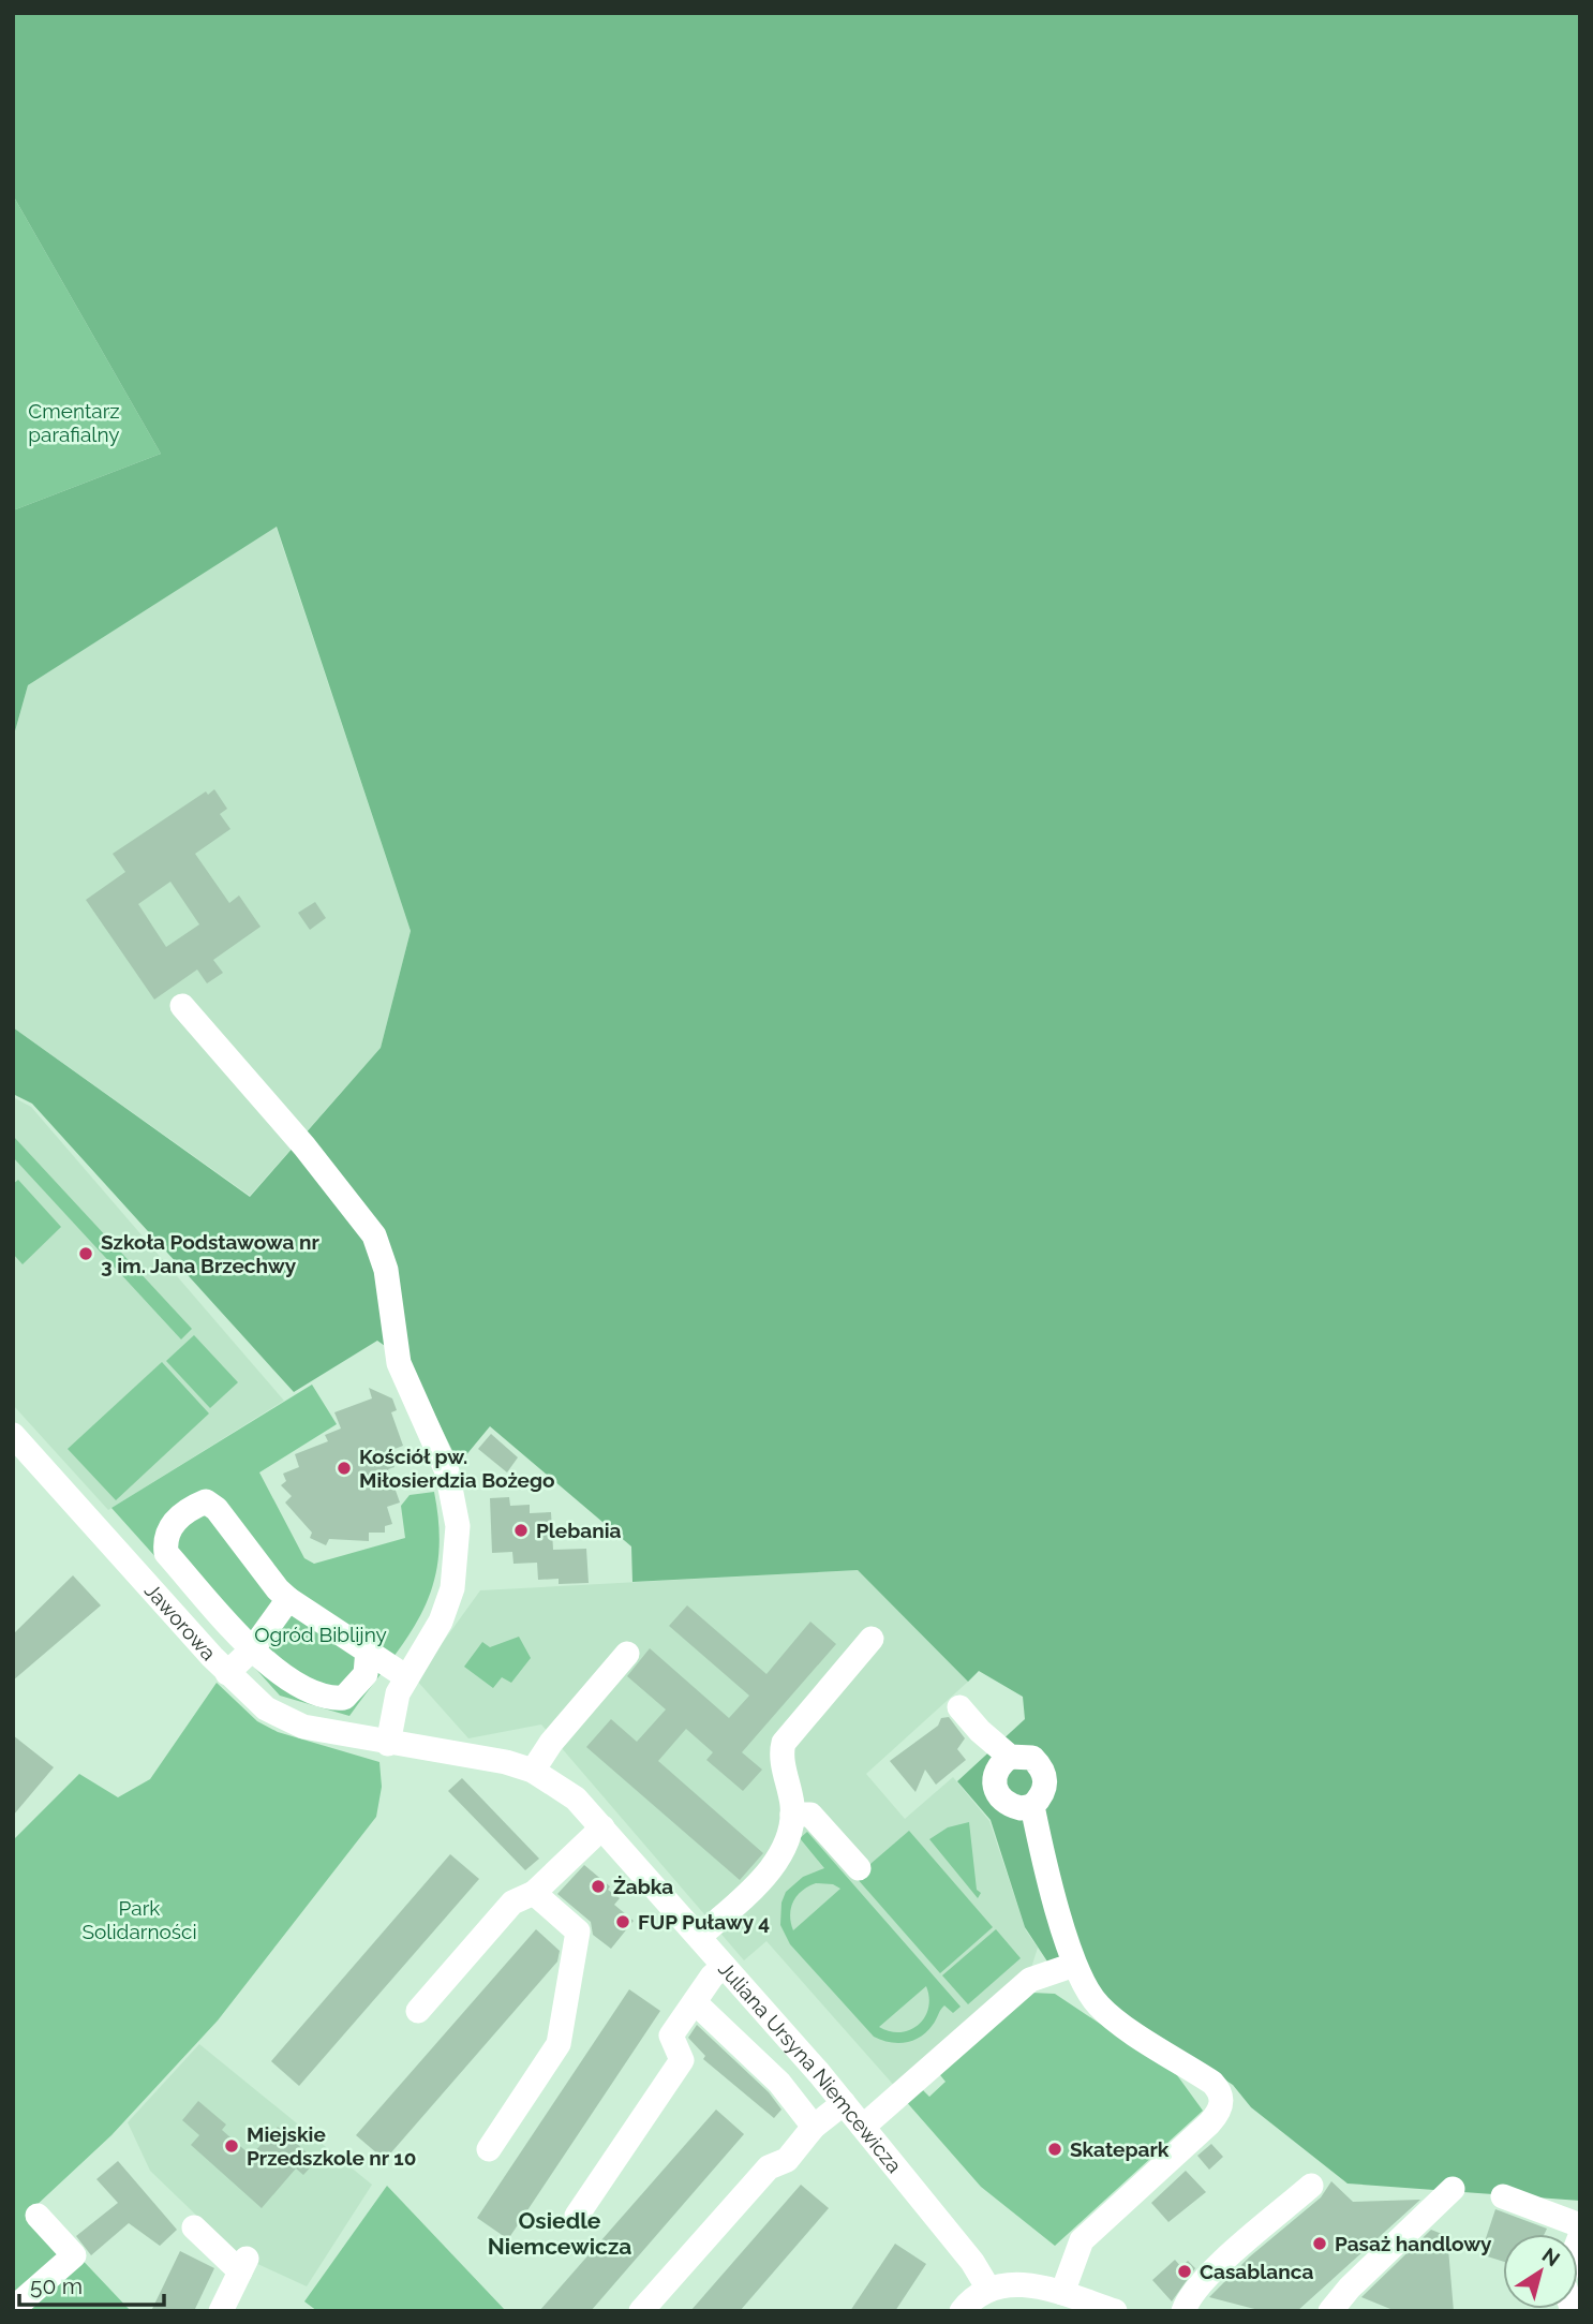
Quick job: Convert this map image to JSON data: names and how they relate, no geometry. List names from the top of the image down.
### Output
{
  "streets": {
    "street": ["Jaworowa", "Juliana Ursyna Niemcewicza"]
  },
  "crossings": [
    ["Jaworowa", "Juliana Ursyna Niemcewicza"]
  ],
  "districts": ["Osiedle Niemcewicza"],
  "parks": ["Cmentarz parafialny", "Ogród Biblijny", "Park Solidarności"],
  "places": [
    "Szkoła Podstawowa nr 3 im. Jana Brzechwy",
    "Kościół pw. Miłosierdzia Bożego",
    "Plebania",
    "Żabka",
    "FUP Puławy 4",
    "Miejskie Przedszkole nr 10",
    "Skatepark",
    "Pasaż handlowy",
    "Casablanca"
  ],
  "scale_bar": "50 m",
  "north": "top right"
}
